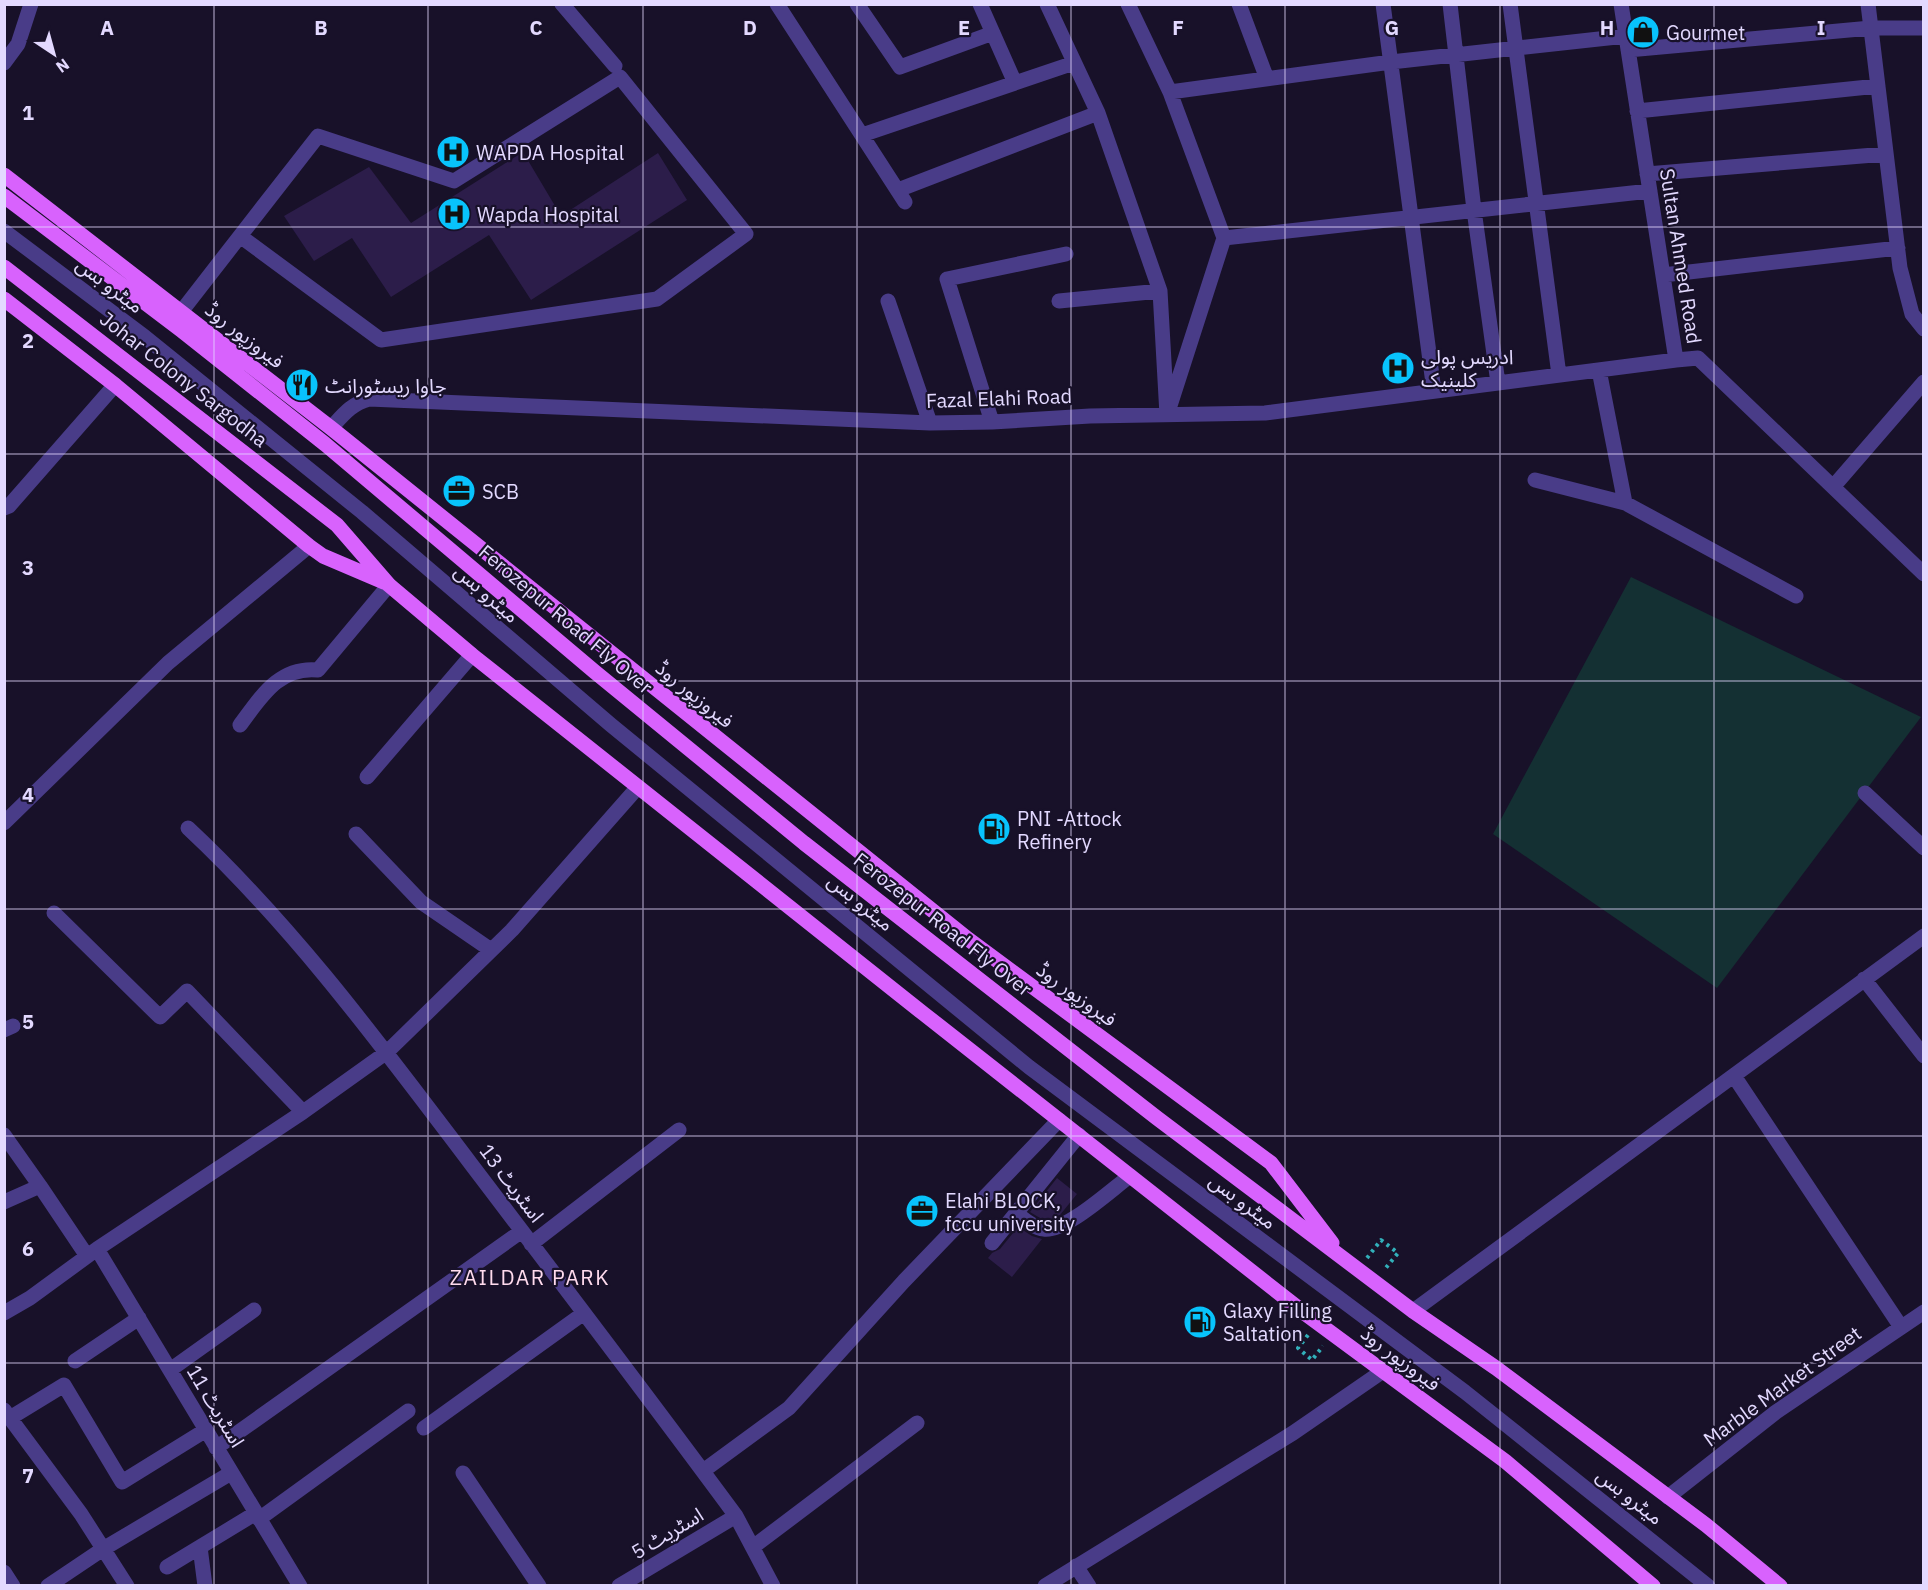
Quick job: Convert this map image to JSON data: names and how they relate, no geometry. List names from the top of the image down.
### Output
{
  "streets": {
    "main road": ["فیروزپور روڈ", "Johar Colony Sargodha", "Ferozepur Road Fly Over"],
    "street": [
      "Sultan Ahmed Road",
      "میٹرو بس",
      "Fazal Elahi Road",
      "اسٹریٹ 13",
      "Marble Market Street",
      "اسٹریٹ 11",
      "اسٹریٹ 5"
    ]
  },
  "crossings": [
    ["Sultan Ahmed Road", "Fazal Elahi Road"],
    ["فیروزپور روڈ", "Johar Colony Sargodha"],
    ["فیروزپور روڈ", "Fazal Elahi Road"],
    ["فیروزپور روڈ", "Ferozepur Road Fly Over"],
    ["فیروزپور روڈ", "Marble Market Street"],
    ["اسٹریٹ 13", "اسٹریٹ 5"]
  ],
  "districts": ["ZAILDAR PARK"],
  "places": {
    "shop": ["Gourmet"],
    "hospital": ["WAPDA Hospital", "Wapda Hospital", "ادریس پولی کلینیک"],
    "restaurant": ["جاوا ریسٹورانٹ"],
    "office": ["SCB", "Elahi BLOCK, fccu university"],
    "fuel station": ["PNI -Attock Refinery", "Glaxy Filling Saltation"]
  },
  "north": "bottom right",
  "grid": {
    "columns": [
      "A",
      "B",
      "C",
      "D",
      "E",
      "F",
      "G",
      "H",
      "I"
    ],
    "rows": [
      "1",
      "2",
      "3",
      "4",
      "5",
      "6",
      "7"
    ]
  }
}
